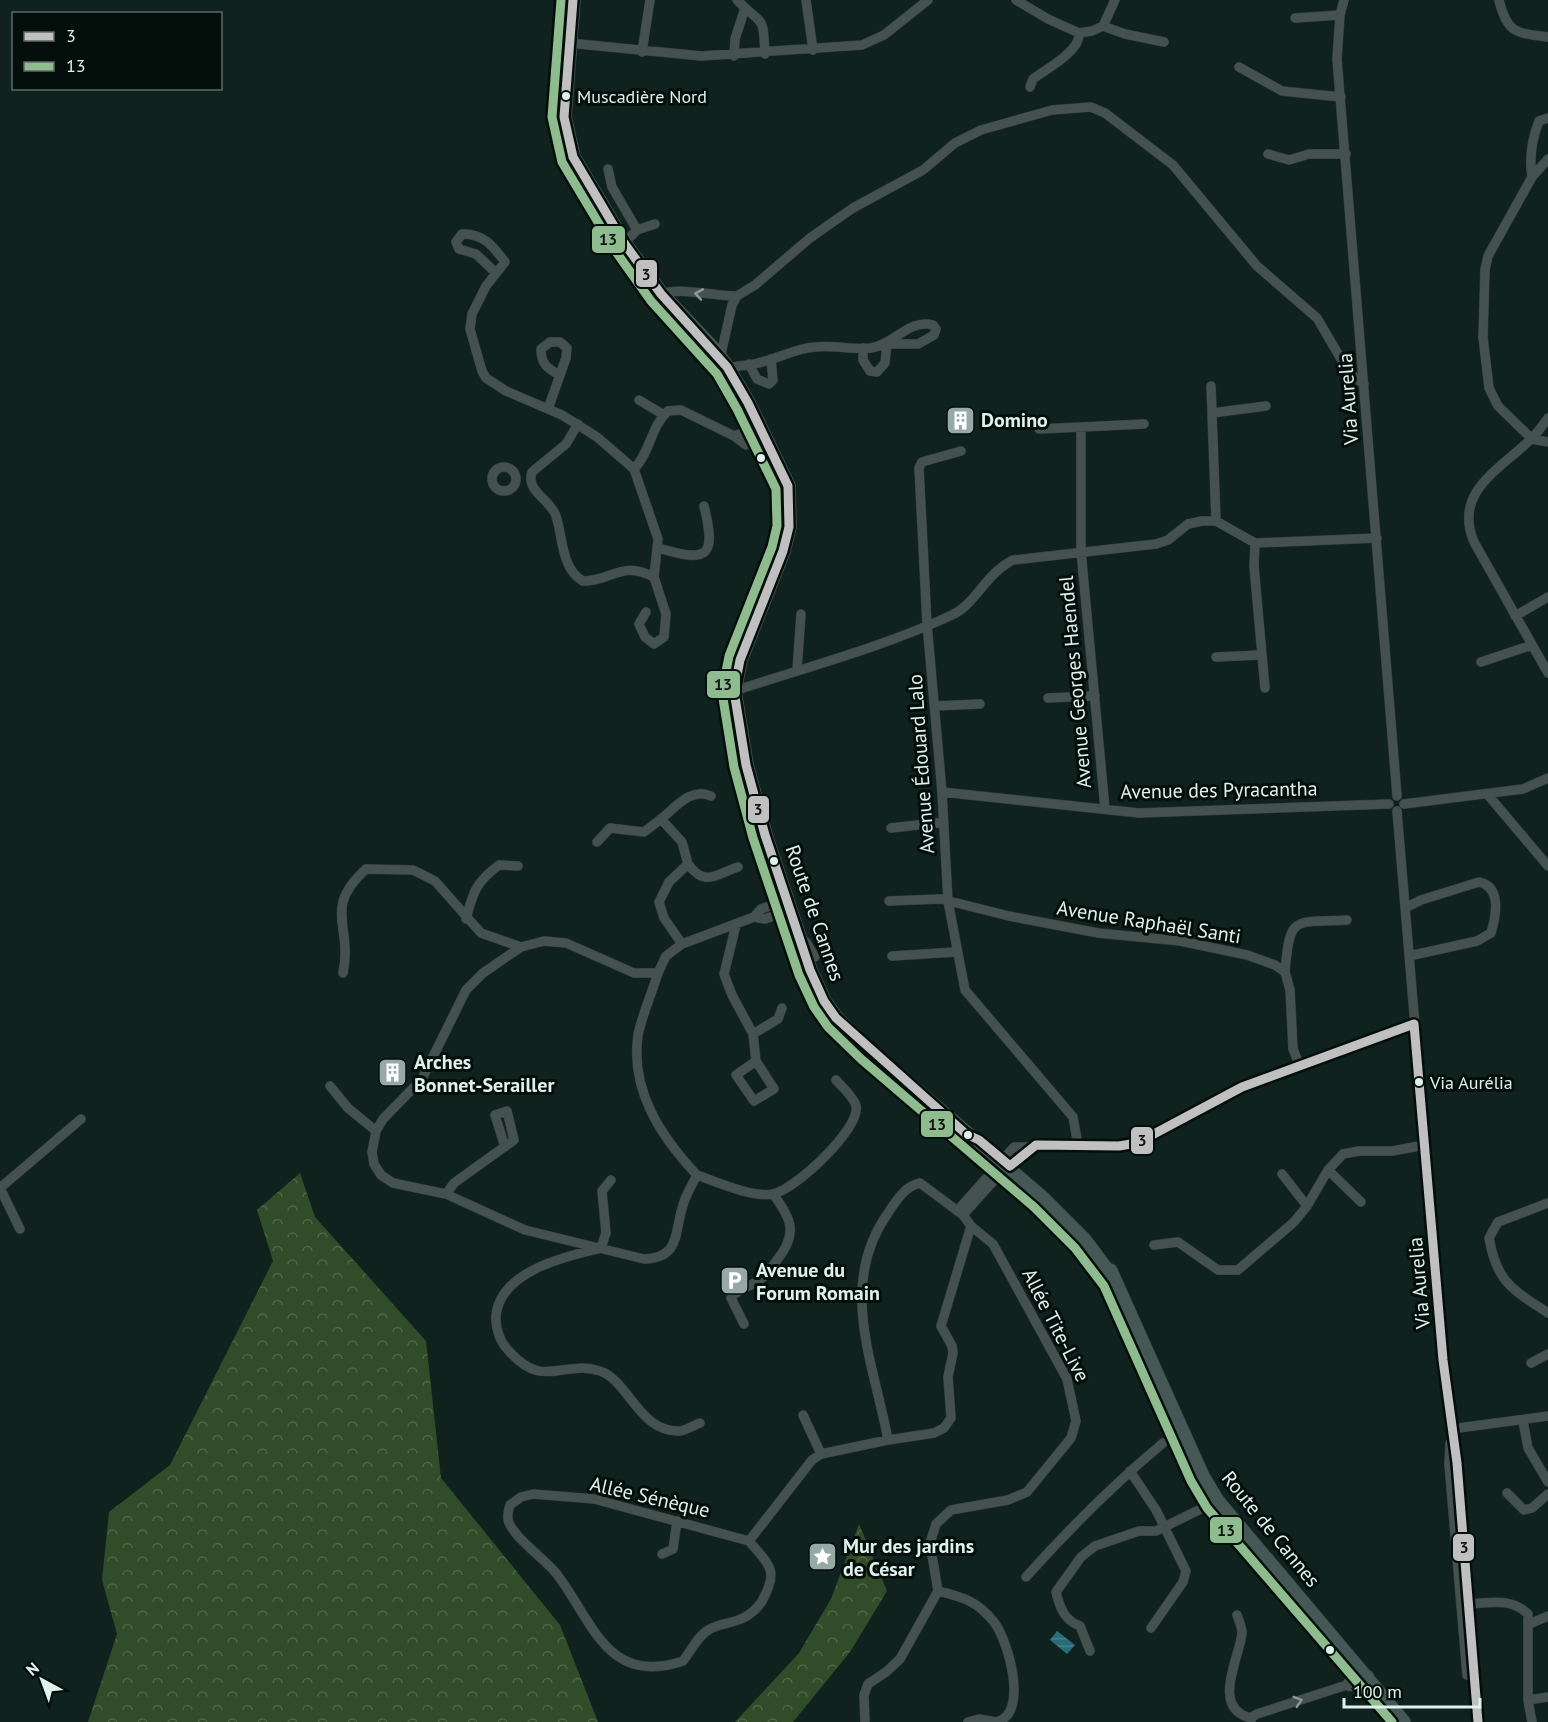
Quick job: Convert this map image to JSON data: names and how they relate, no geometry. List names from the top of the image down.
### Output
{
  "streets": {
    "main road": ["Route de Cannes"],
    "street": [
      "Via Aurelia",
      "Avenue Georges Haendel",
      "Avenue Édouard Lalo",
      "Avenue des Pyracantha",
      "Avenue Raphaël Santi",
      "Allée Tite-Live",
      "Allée Sénèque"
    ]
  },
  "crossings": [
    ["Via Aurelia", "Avenue des Pyracantha"],
    ["Avenue Georges Haendel", "Avenue des Pyracantha"],
    ["Avenue Édouard Lalo", "Avenue des Pyracantha"],
    ["Avenue Édouard Lalo", "Avenue Raphaël Santi"]
  ],
  "places": {
    "other": ["Muscadière Nord", "Via Aurélia"],
    "building": ["Domino", "Arches Bonnet-Serailler"],
    "parking": ["Avenue du Forum Romain"],
    "place": ["Mur des jardins de César"]
  },
  "lines": ["transit line 3", "transit line 13"],
  "legend": ["3", "13"],
  "scale_bar": "100 m",
  "north": "top left"
}
